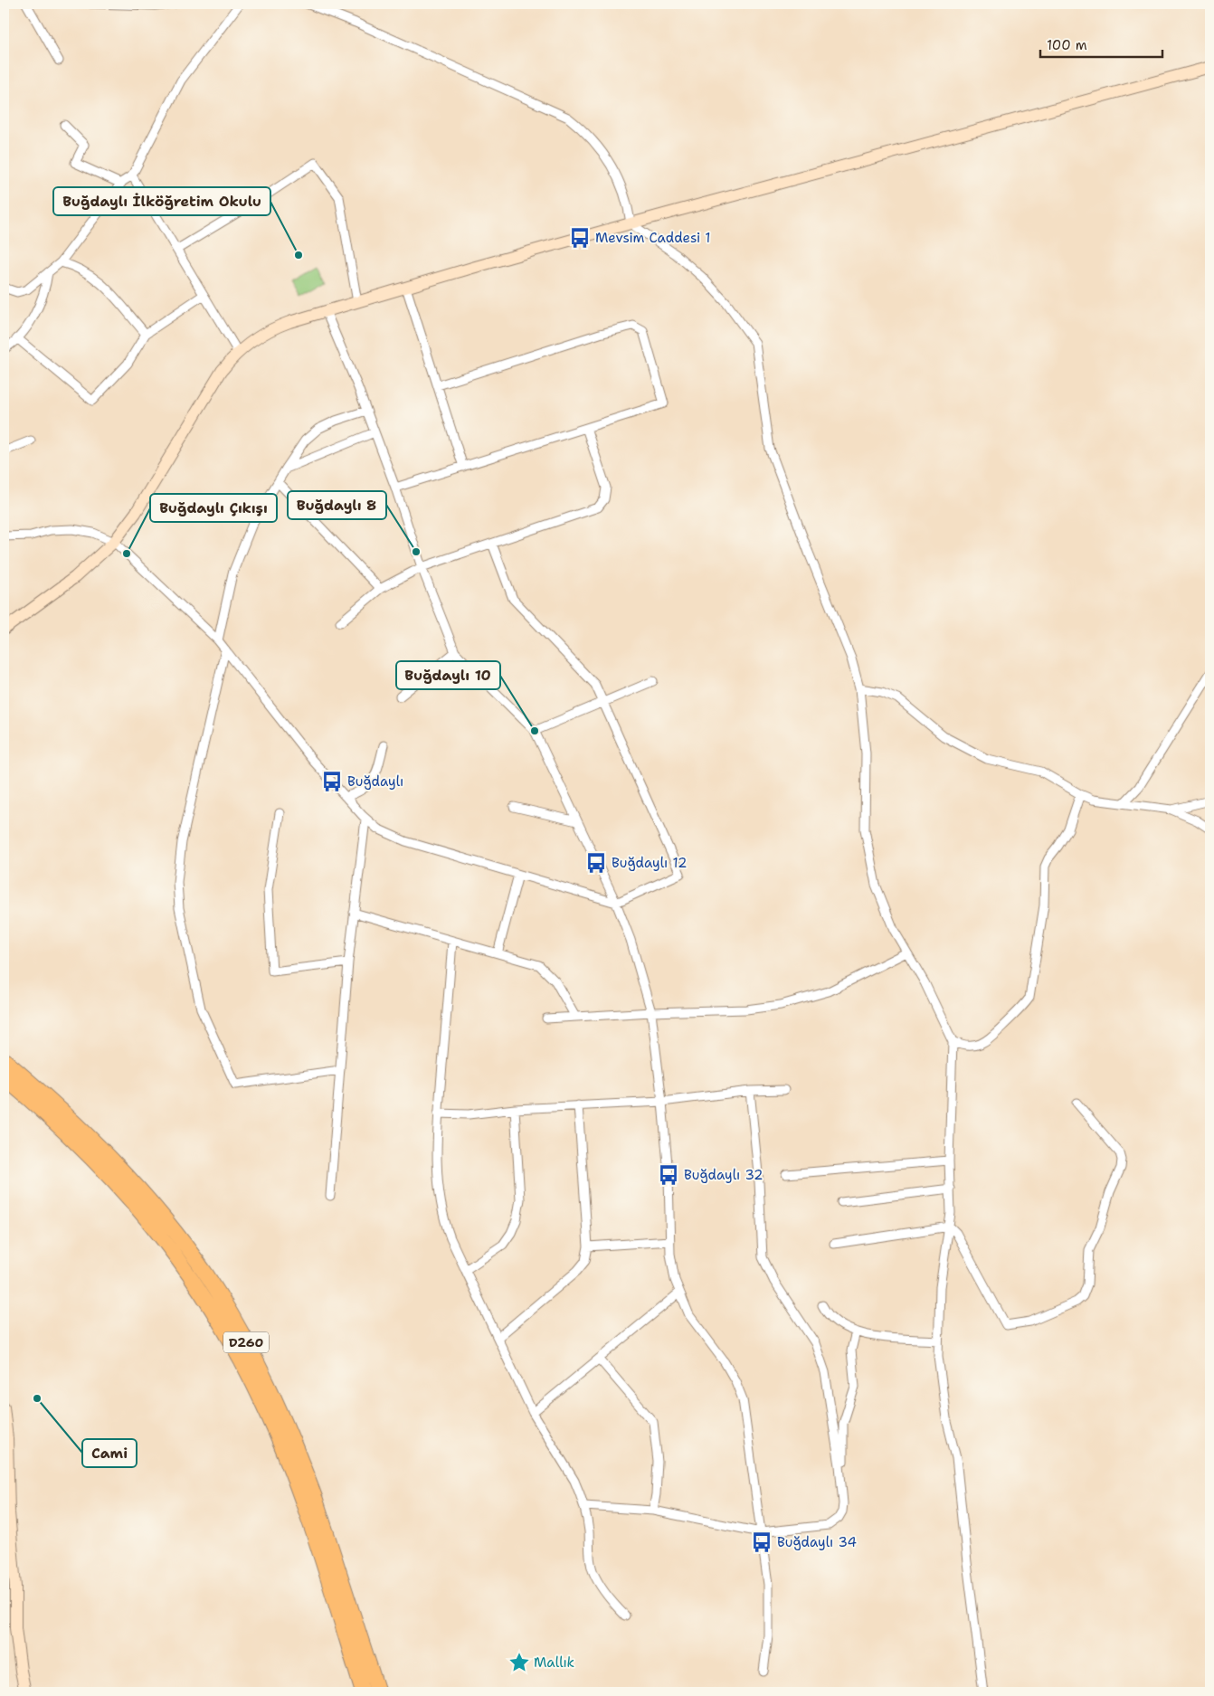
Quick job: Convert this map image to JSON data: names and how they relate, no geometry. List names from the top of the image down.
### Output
{
  "streets": {
    "highway": ["D260"]
  },
  "places": {
    "bus stop": [
      "Mevsim Caddesi 1",
      "Buğdaylı",
      "Buğdaylı 12",
      "Buğdaylı 32",
      "Buğdaylı 34"
    ],
    "other": [
      "Buğdaylı İlköğretim Okulu",
      "Buğdaylı 8",
      "Buğdaylı Çıkışı",
      "Buğdaylı 10",
      "Cami"
    ],
    "place": ["Mallık"]
  },
  "scale_bar": "100 m"
}
